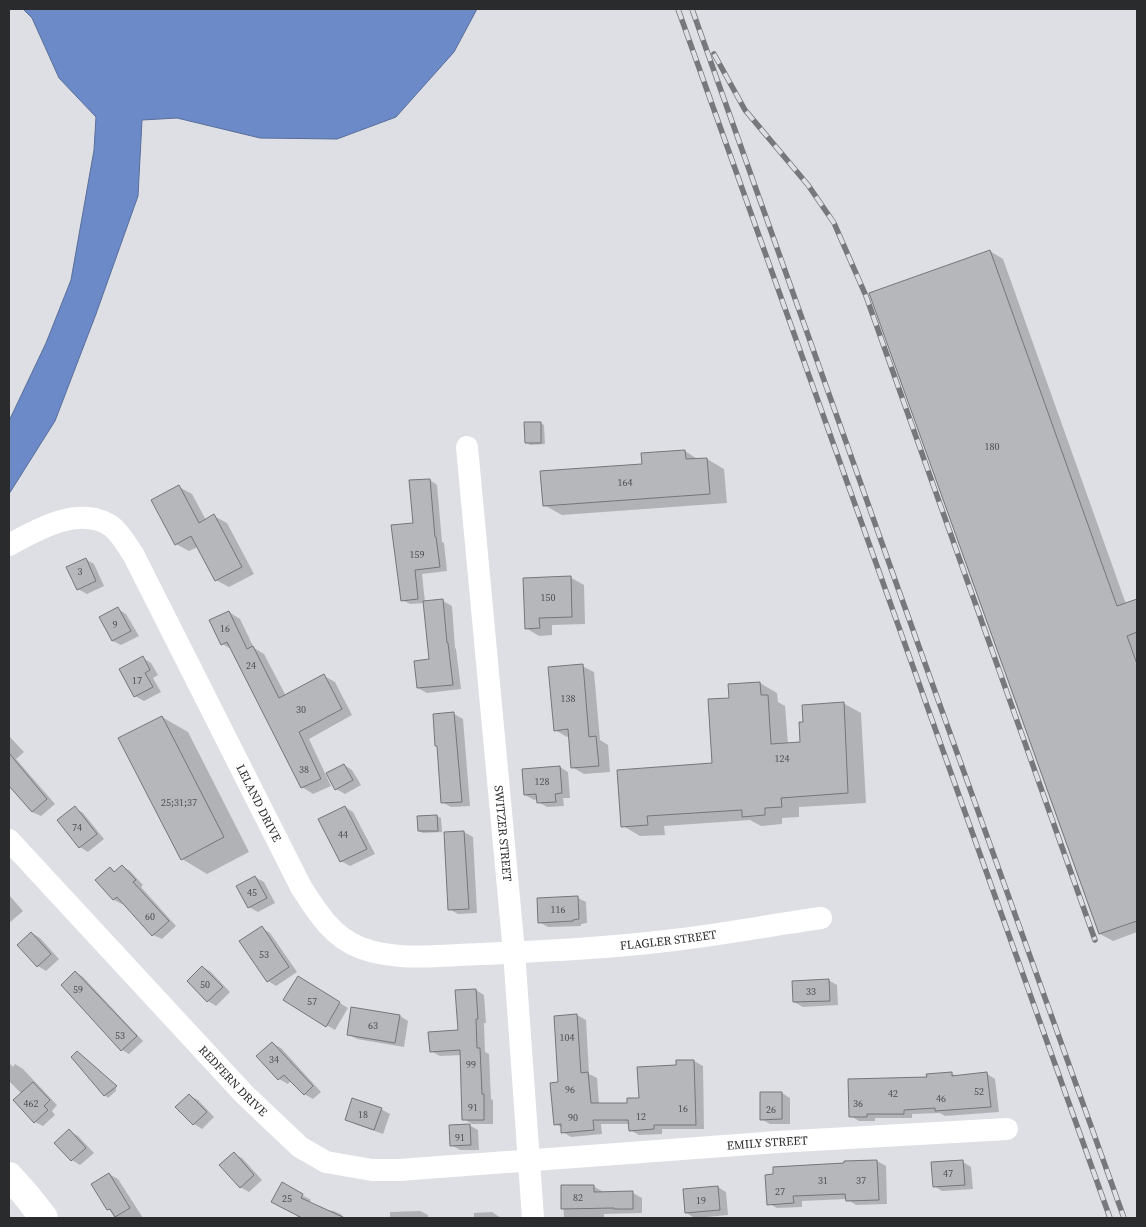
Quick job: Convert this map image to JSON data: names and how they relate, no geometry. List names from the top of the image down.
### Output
{
  "streets": {
    "street": [
      "LELAND DRIVE",
      "SWITZER STREET",
      "FLAGLER STREET",
      "REDFERN DRIVE",
      "EMILY STREET"
    ]
  },
  "crossings": [
    ["LELAND DRIVE", "SWITZER STREET"],
    ["LELAND DRIVE", "FLAGLER STREET"],
    ["SWITZER STREET", "FLAGLER STREET"],
    ["SWITZER STREET", "REDFERN DRIVE"],
    ["SWITZER STREET", "EMILY STREET"],
    ["REDFERN DRIVE", "EMILY STREET"]
  ],
  "house_numbers": [
    "180",
    "164",
    "159",
    "3",
    "150",
    "9",
    "16",
    "24",
    "17",
    "138",
    "30",
    "124",
    "38",
    "128",
    "25;31;37",
    "74",
    "44",
    "45",
    "116",
    "60",
    "53",
    "50",
    "59",
    "33",
    "57",
    "63",
    "53",
    "104",
    "34",
    "99",
    "96",
    "52",
    "42",
    "46",
    "462",
    "36",
    "91",
    "16",
    "26",
    "18",
    "12",
    "90",
    "91",
    "47",
    "31",
    "37",
    "27",
    "82",
    "25",
    "19"
  ]
}
